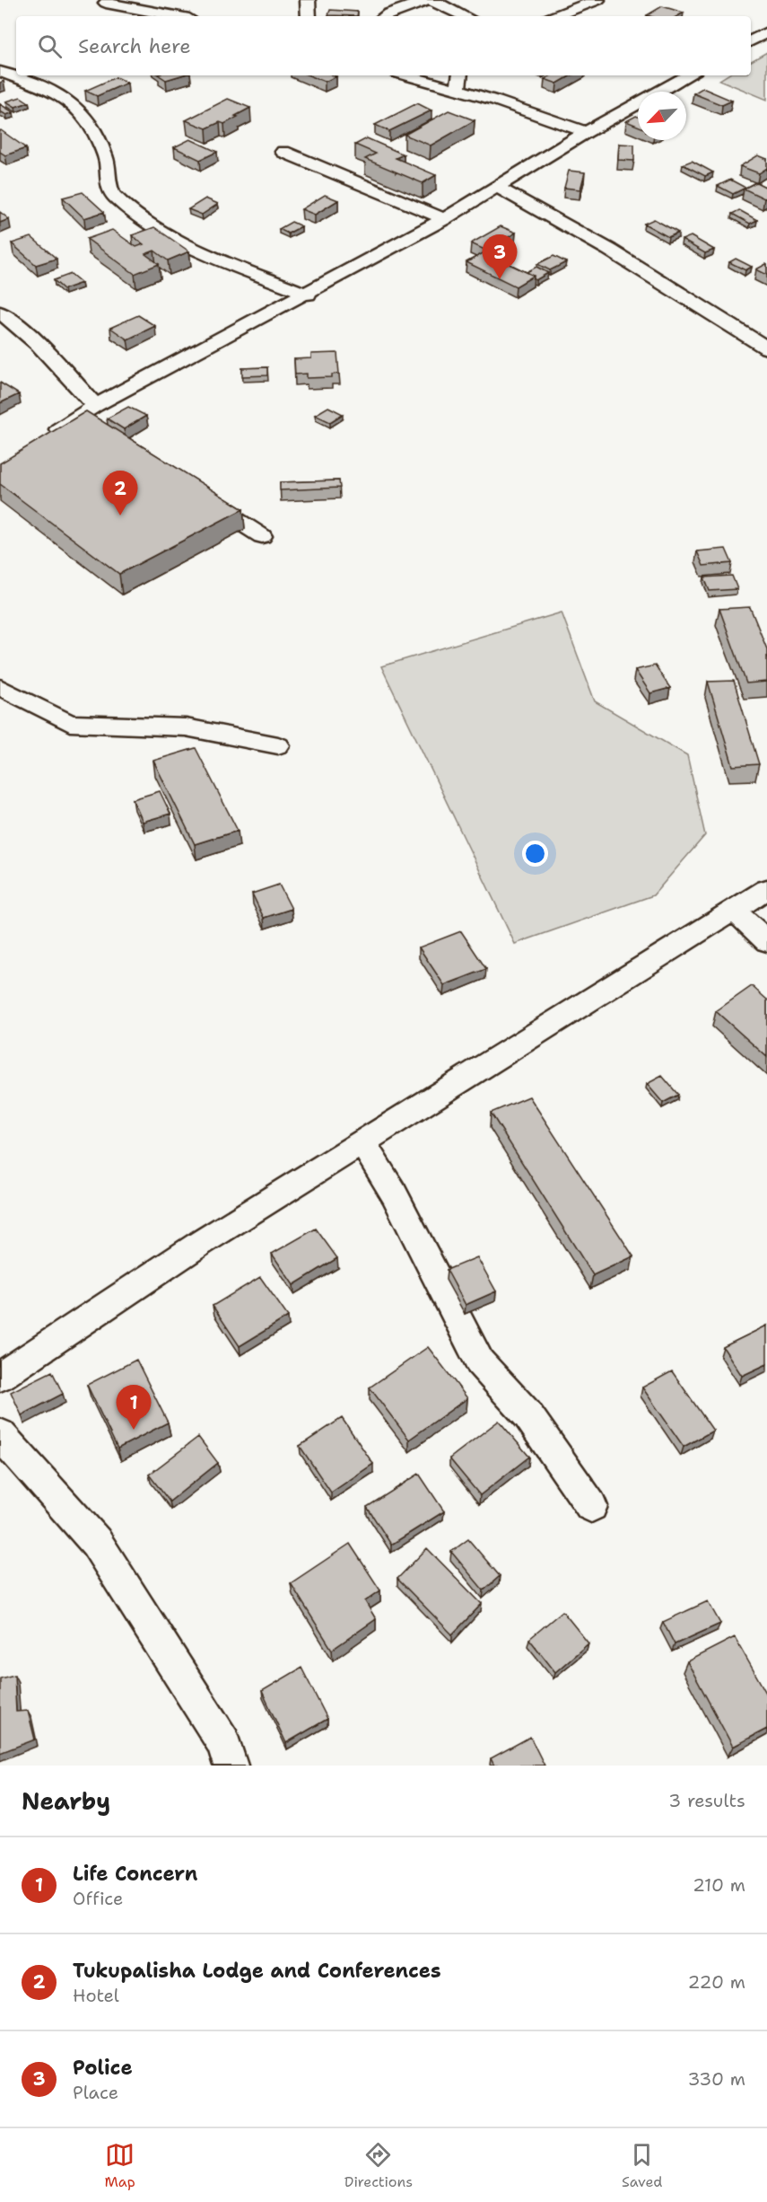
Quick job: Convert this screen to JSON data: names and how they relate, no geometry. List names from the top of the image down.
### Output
{
  "north": "bottom left",
  "page": {
    "search": "Search here",
    "pins": ["3", "2", "1"],
    "heading": ["Nearby", "3 results"],
    "list": [
      {
        "mark": "1",
        "name": "Life Concern",
        "note": "Office",
        "value": "210 m"
      },
      {
        "mark": "2",
        "name": "Tukupalisha Lodge and Conferences",
        "note": "Hotel",
        "value": "220 m"
      },
      {
        "mark": "3",
        "name": "Police",
        "note": "Place",
        "value": "330 m"
      }
    ],
    "nav": ["Map", "Directions", "Saved"]
  }
}
